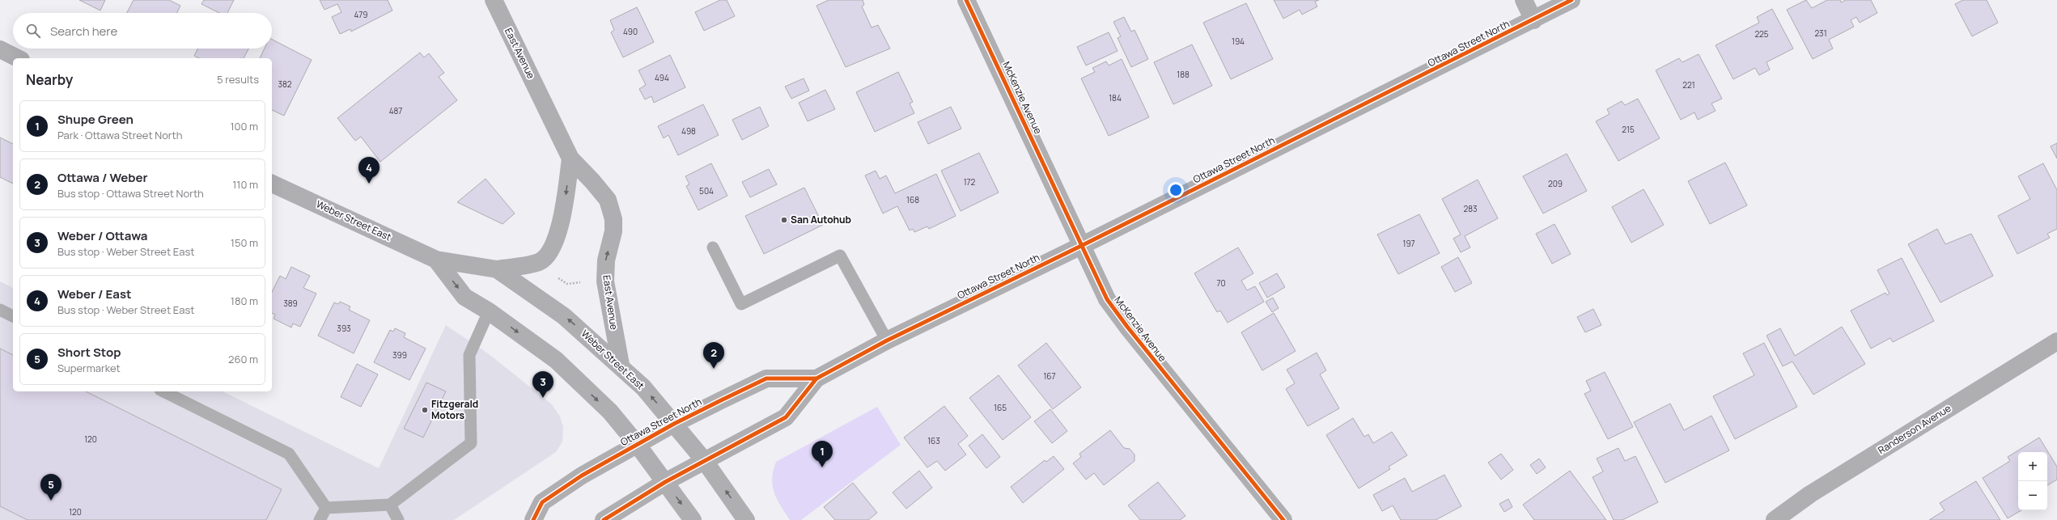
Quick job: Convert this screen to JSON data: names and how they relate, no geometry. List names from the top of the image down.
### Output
{
  "streets": {
    "main road": [
      "Ottawa Street North",
      "East Avenue",
      "McKenzie Avenue",
      "Weber Street East",
      "Randerson Avenue"
    ]
  },
  "crossings": [
    ["Ottawa Street North", "McKenzie Avenue"],
    ["Ottawa Street North", "Weber Street East"],
    ["East Avenue", "Weber Street East"]
  ],
  "one_way": ["East Avenue"],
  "places": ["San Autohub", "Fitzgerald Motors"],
  "house_numbers": [
    "479",
    "490",
    "231",
    "225",
    "194",
    "188",
    "494",
    "382",
    "221",
    "184",
    "487",
    "215",
    "498",
    "172",
    "209",
    "504",
    "168",
    "283",
    "197",
    "70",
    "389",
    "393",
    "399",
    "167",
    "165",
    "120",
    "163",
    "120"
  ],
  "page": {
    "search": "Search here",
    "heading": ["Nearby", "5 results"],
    "list": [
      {
        "mark": "1",
        "name": "Shupe Green",
        "note": "Park · Ottawa Street North",
        "value": "100 m"
      },
      {
        "mark": "2",
        "name": "Ottawa / Weber",
        "note": "Bus stop · Ottawa Street North",
        "value": "110 m"
      },
      {
        "mark": "3",
        "name": "Weber / Ottawa",
        "note": "Bus stop · Weber Street East",
        "value": "150 m"
      },
      {
        "mark": "4",
        "name": "Weber / East",
        "note": "Bus stop · Weber Street East",
        "value": "180 m"
      },
      {
        "mark": "5",
        "name": "Short Stop",
        "note": "Supermarket",
        "value": "260 m"
      }
    ],
    "pins": [
      "4",
      "2",
      "3",
      "1",
      "5"
    ],
    "map_buttons": ["+", "−"]
  }
}
